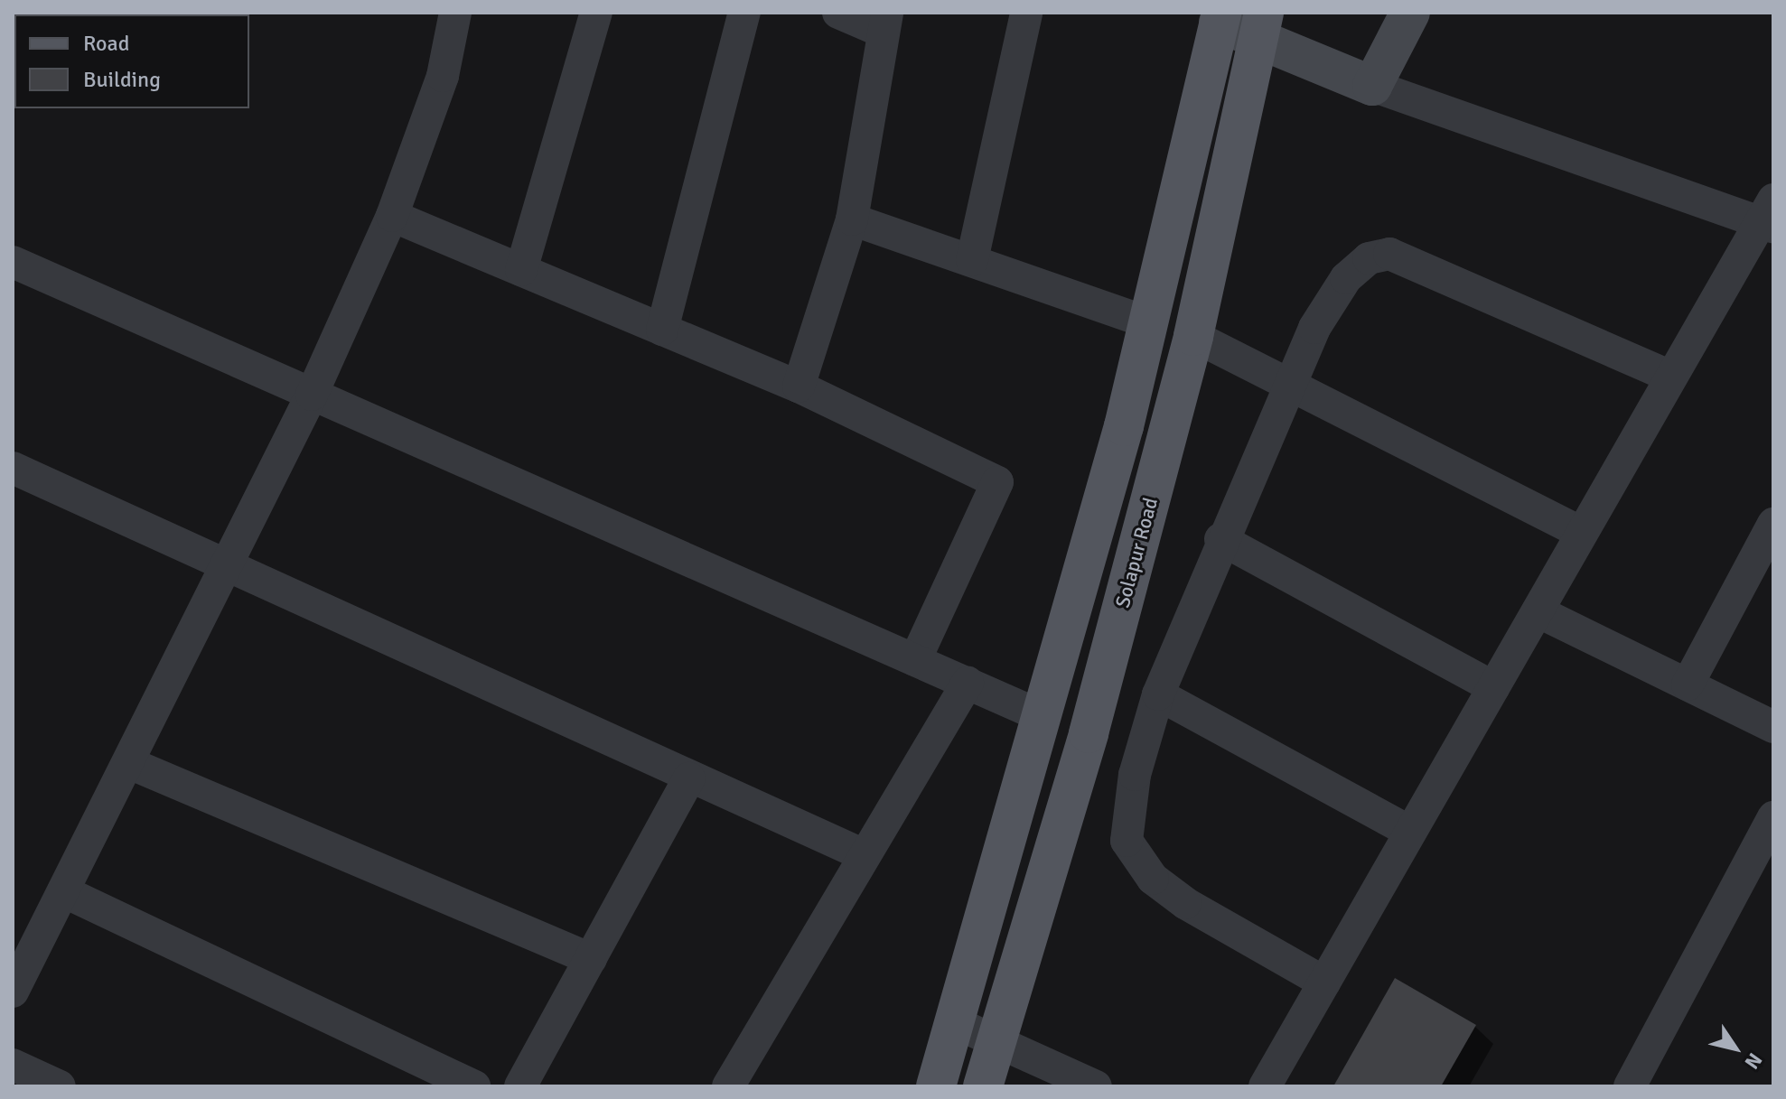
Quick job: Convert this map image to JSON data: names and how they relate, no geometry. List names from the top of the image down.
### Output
{
  "streets": {
    "main road": ["Solapur Road"]
  },
  "legend": ["Road", "Building"],
  "north": "bottom right"
}
